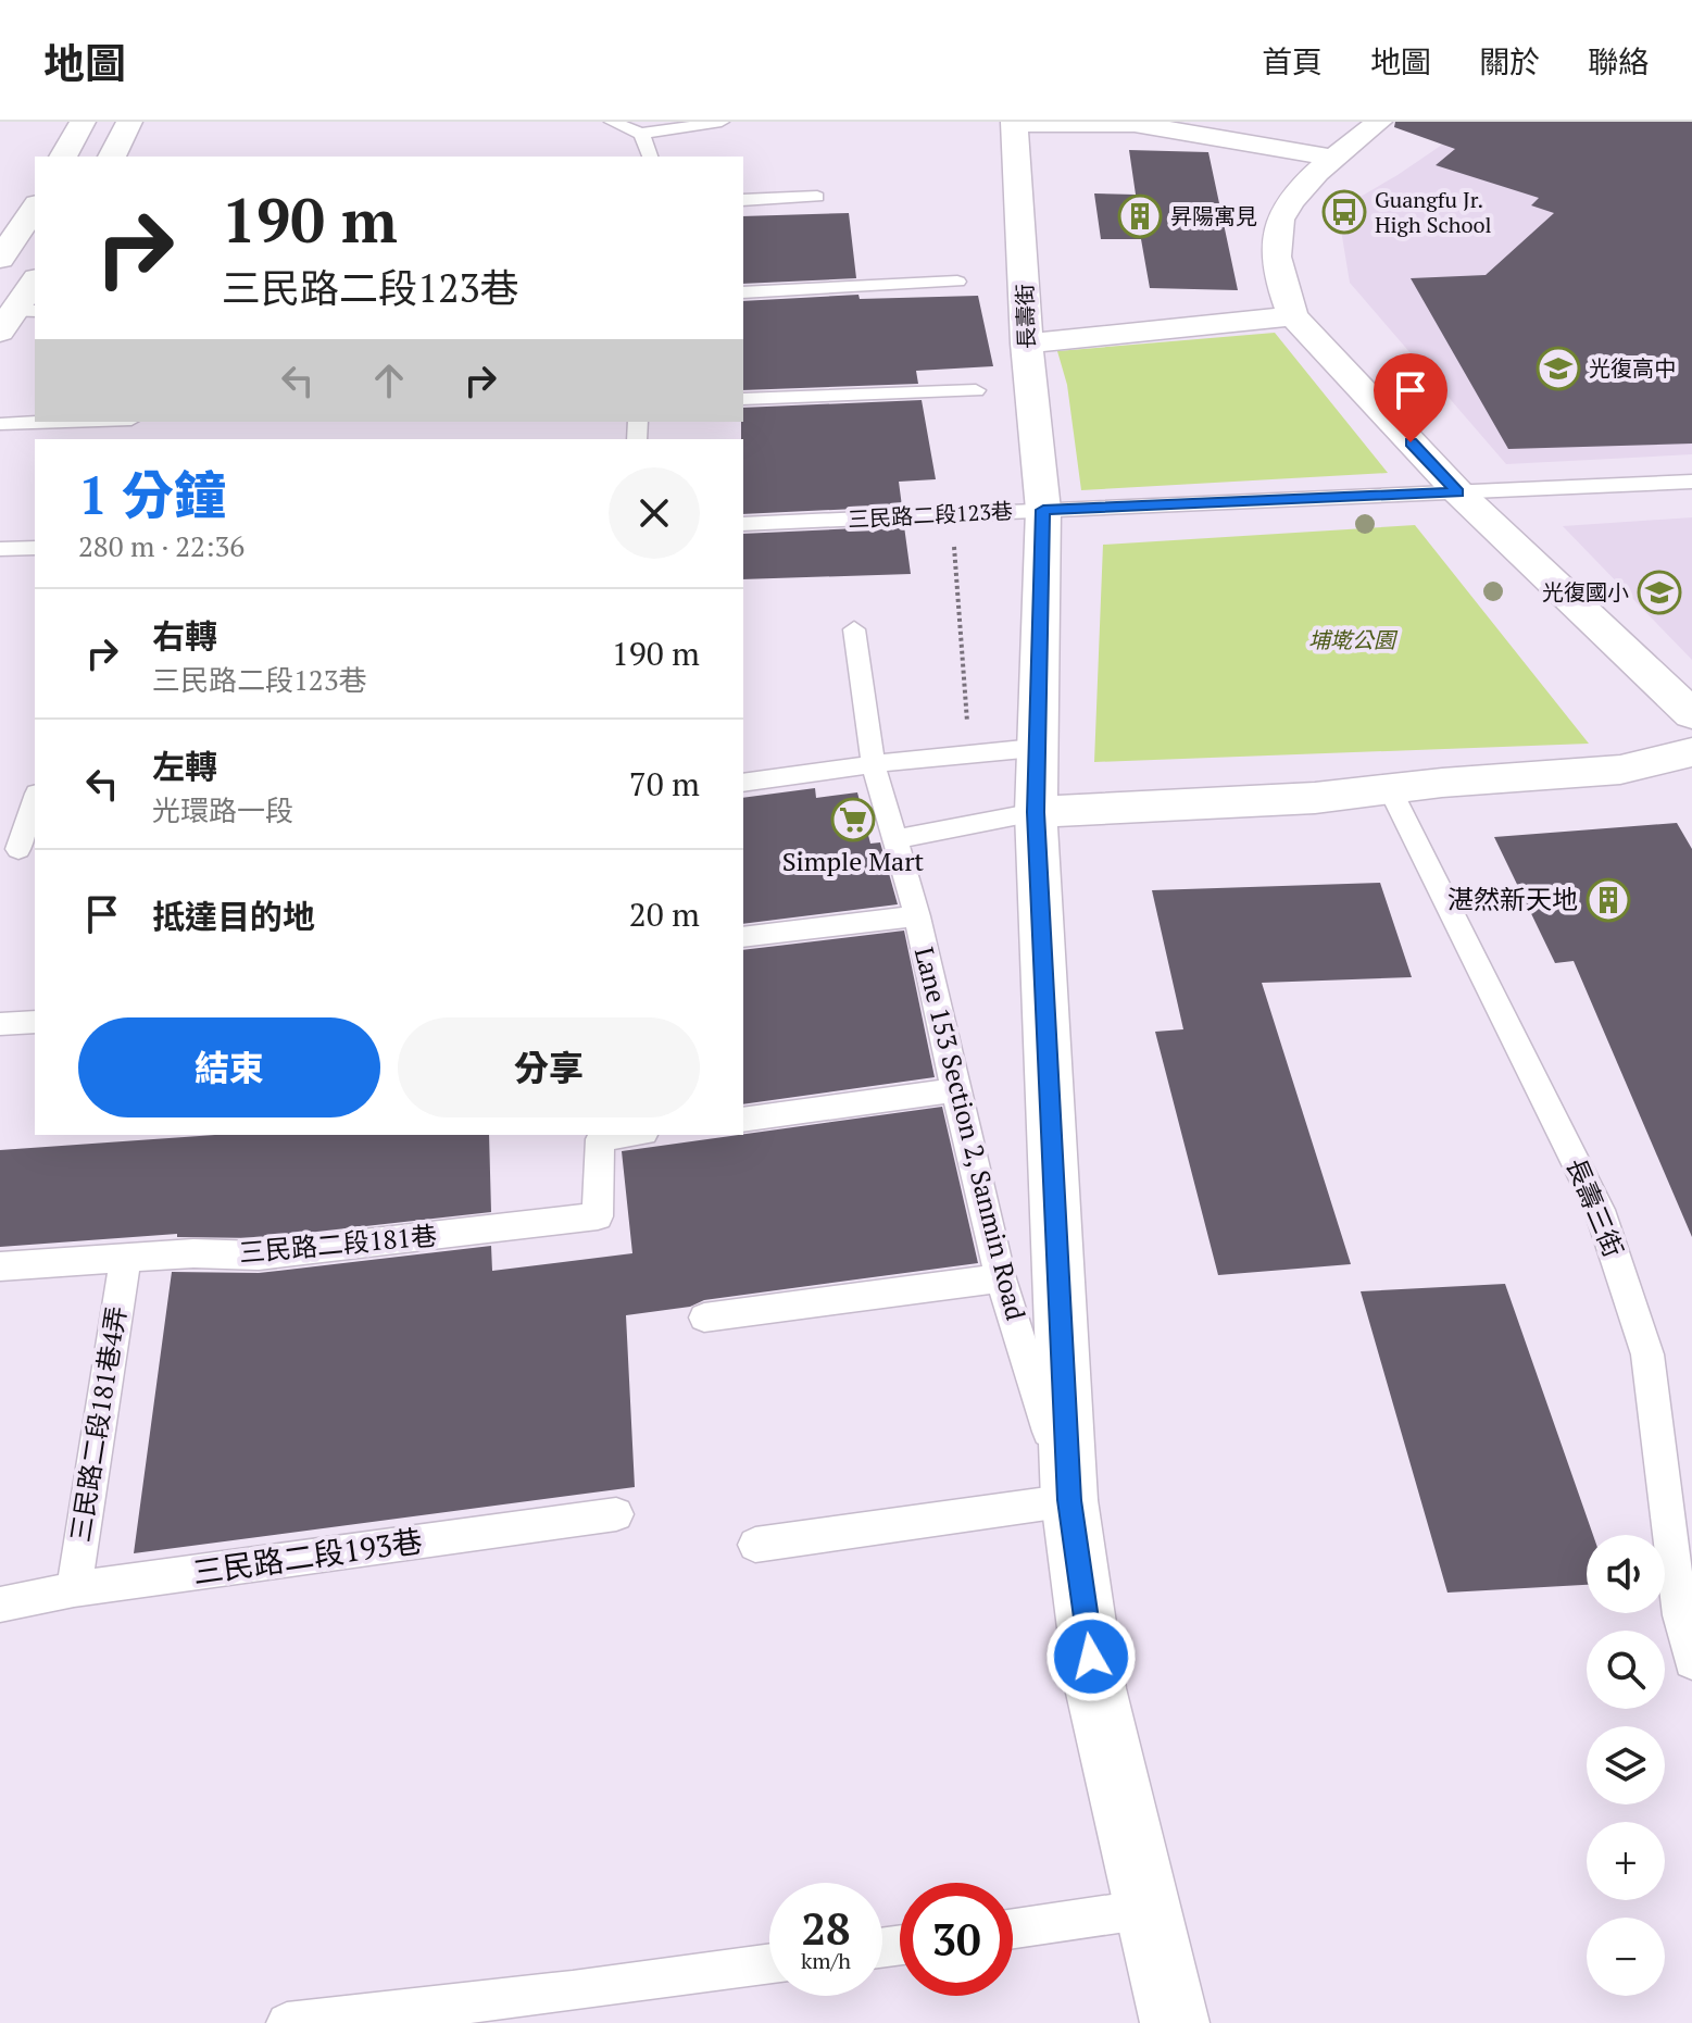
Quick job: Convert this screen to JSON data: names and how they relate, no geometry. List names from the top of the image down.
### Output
{
  "streets": {
    "street": ["長壽街"],
    "lane": [
      "三民路二段123巷",
      "Lane 153 Section 2, Sanmin Road",
      "長壽三街",
      "三民路二段181巷",
      "三民路二段181巷4弄",
      "三民路二段193巷"
    ]
  },
  "crossings": [
    ["長壽街", "三民路二段123巷"],
    ["長壽街", "Lane 153 Section 2, Sanmin Road"],
    ["三民路二段181巷", "三民路二段181巷4弄"],
    ["三民路二段181巷4弄", "三民路二段193巷"]
  ],
  "parks": ["埔墘公園"],
  "places": {
    "bus stop": ["Guangfu Jr. High School"],
    "building": ["昇陽寓見", "湛然新天地"],
    "school or university": ["光復高中", "光復國小"],
    "supermarket": ["Simple Mart"]
  },
  "page": {
    "header": "地圖",
    "nav": [
      "首頁",
      "地圖",
      "關於",
      "聯絡"
    ],
    "turn": ["190 m", "三民路二段123巷"],
    "heading": ["1 分鐘", "280 m · 22:36"],
    "list": [
      {
        "name": "右轉",
        "note": "三民路二段123巷",
        "value": "190 m"
      },
      {
        "name": "左轉",
        "note": "光環路一段",
        "value": "70 m"
      },
      {
        "name": "抵達目的地",
        "value": "20 m"
      }
    ],
    "buttons": ["結束", "分享"],
    "map_buttons": ["+", "−"],
    "speed": "28 km/h",
    "limit": "30"
  }
}
